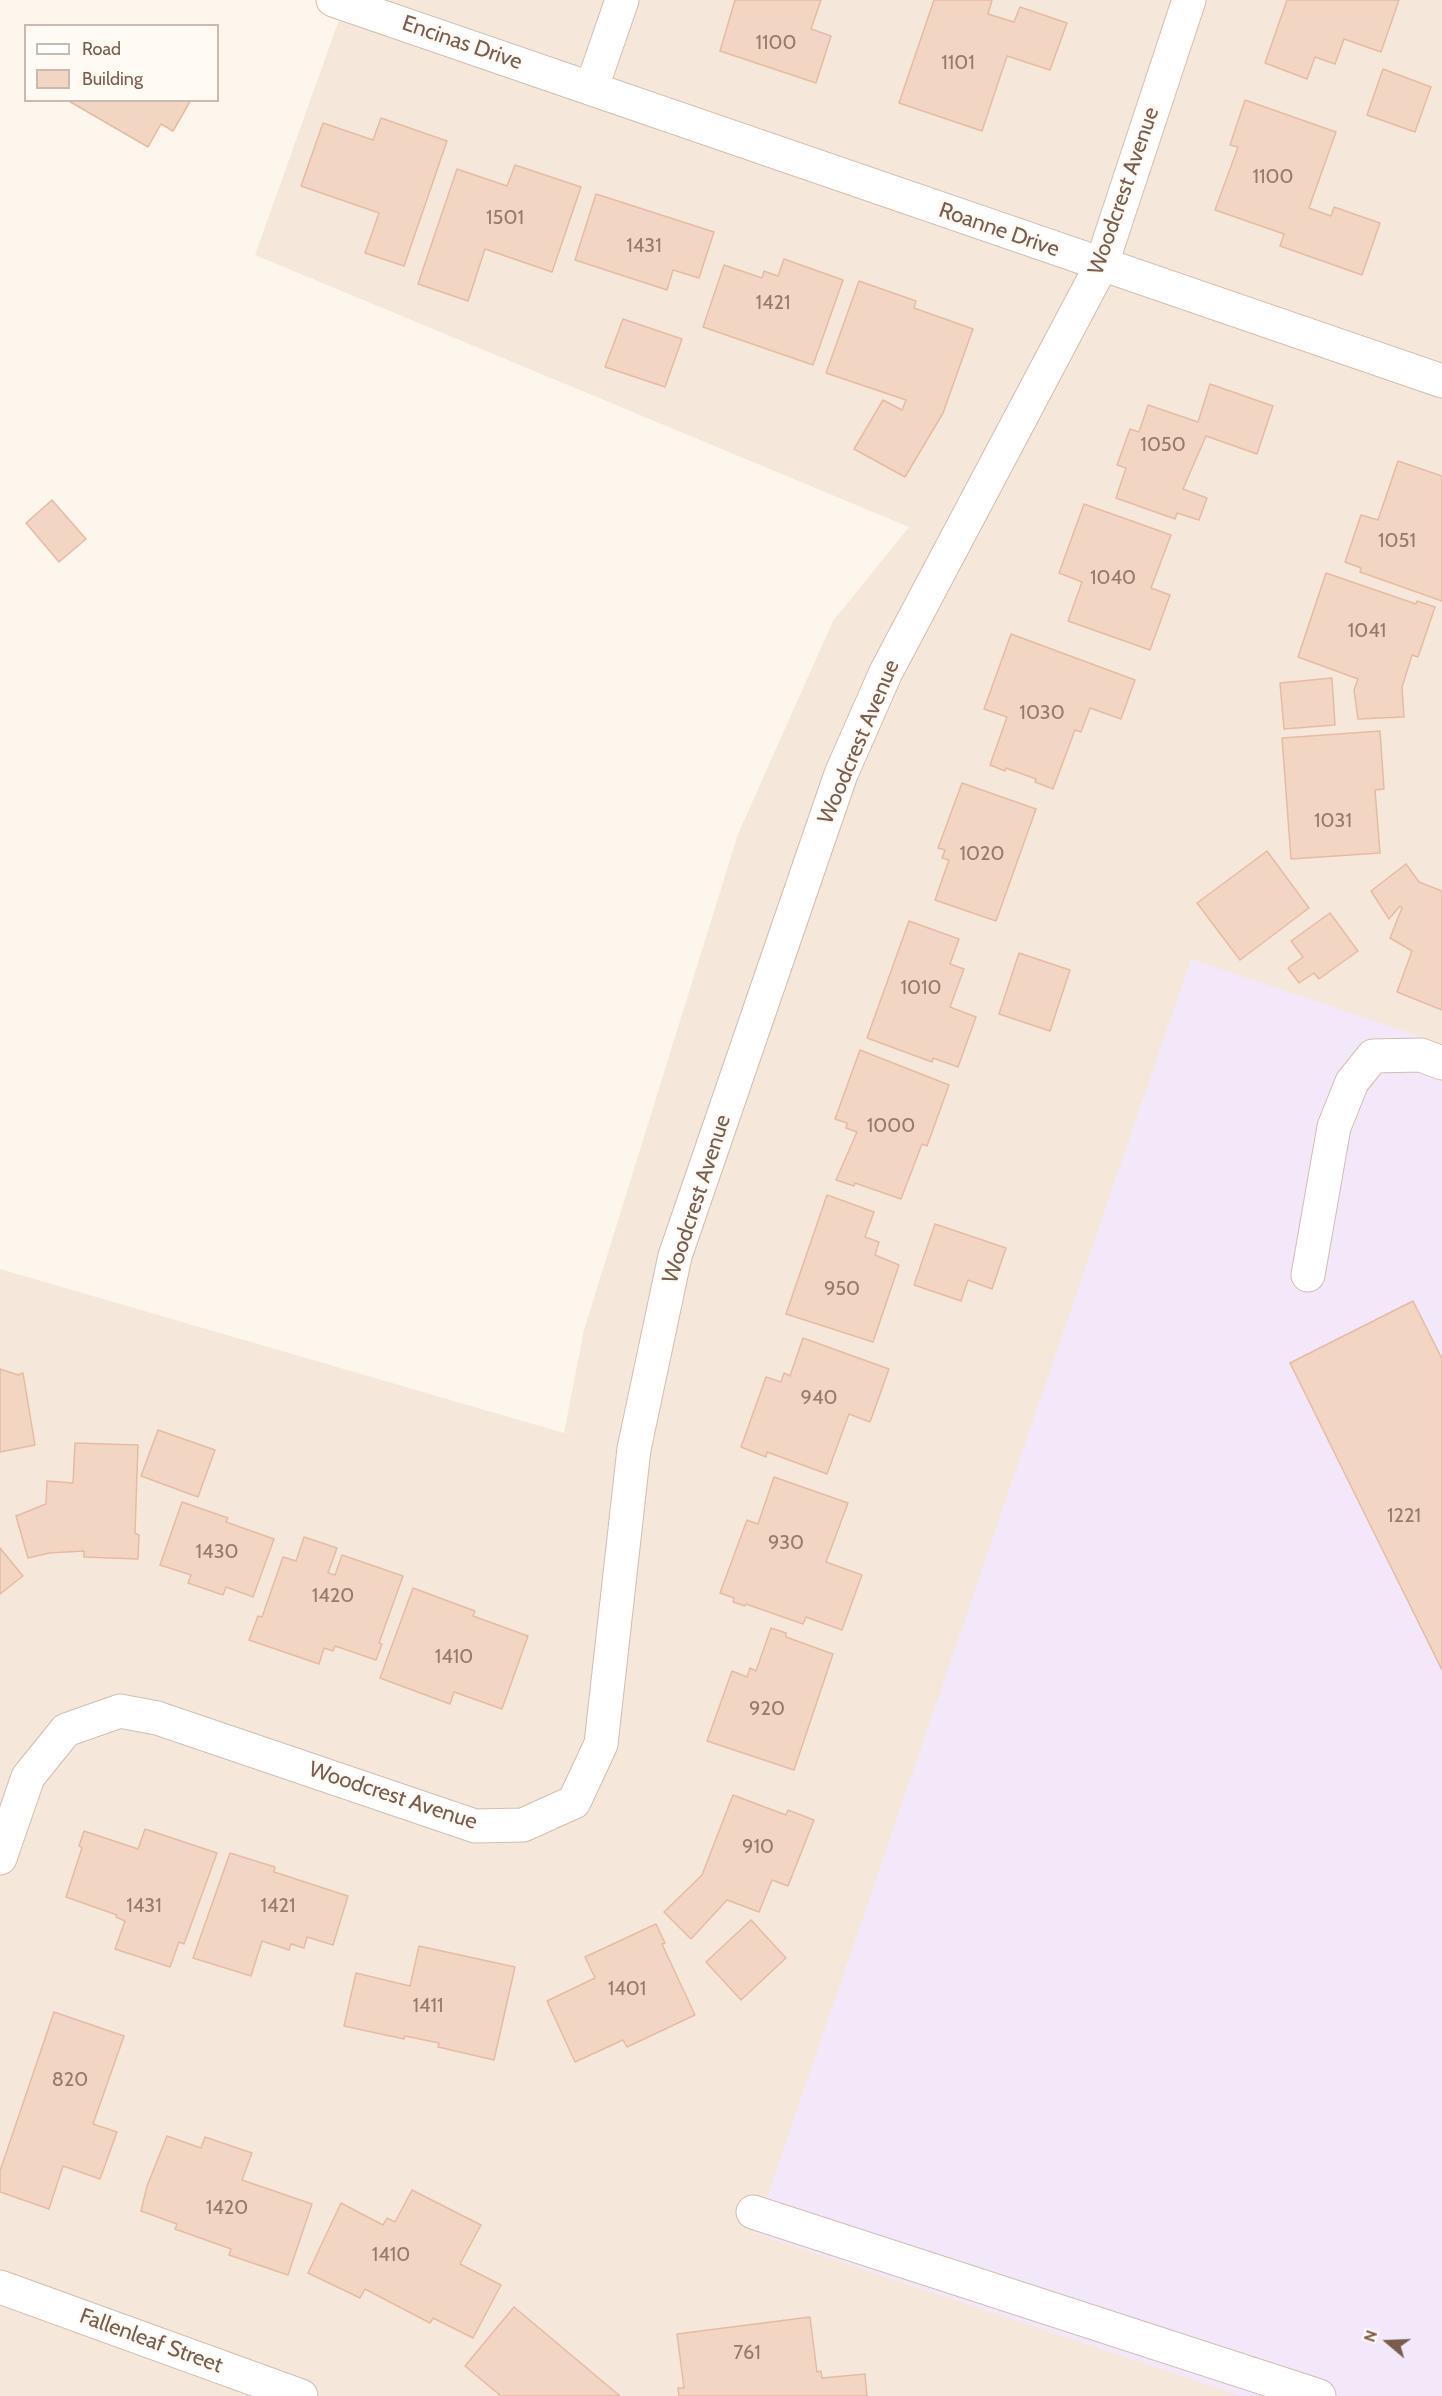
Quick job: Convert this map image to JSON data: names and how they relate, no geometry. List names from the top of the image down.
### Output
{
  "streets": {
    "street": [
      "Encinas Drive",
      "Woodcrest Avenue",
      "Roanne Drive",
      "Fallenleaf Street"
    ]
  },
  "crossings": [
    ["Encinas Drive", "Roanne Drive"],
    ["Woodcrest Avenue", "Roanne Drive"]
  ],
  "house_numbers": [
    "1100",
    "1101",
    "1100",
    "1501",
    "1431",
    "1421",
    "1050",
    "1051",
    "1040",
    "1041",
    "1030",
    "1031",
    "1020",
    "1010",
    "1000",
    "950",
    "940",
    "1221",
    "930",
    "1430",
    "1420",
    "1410",
    "920",
    "910",
    "1431",
    "1421",
    "1401",
    "1411",
    "820",
    "1420",
    "1410",
    "761"
  ],
  "legend": ["Road", "Building"],
  "north": "left"
}
